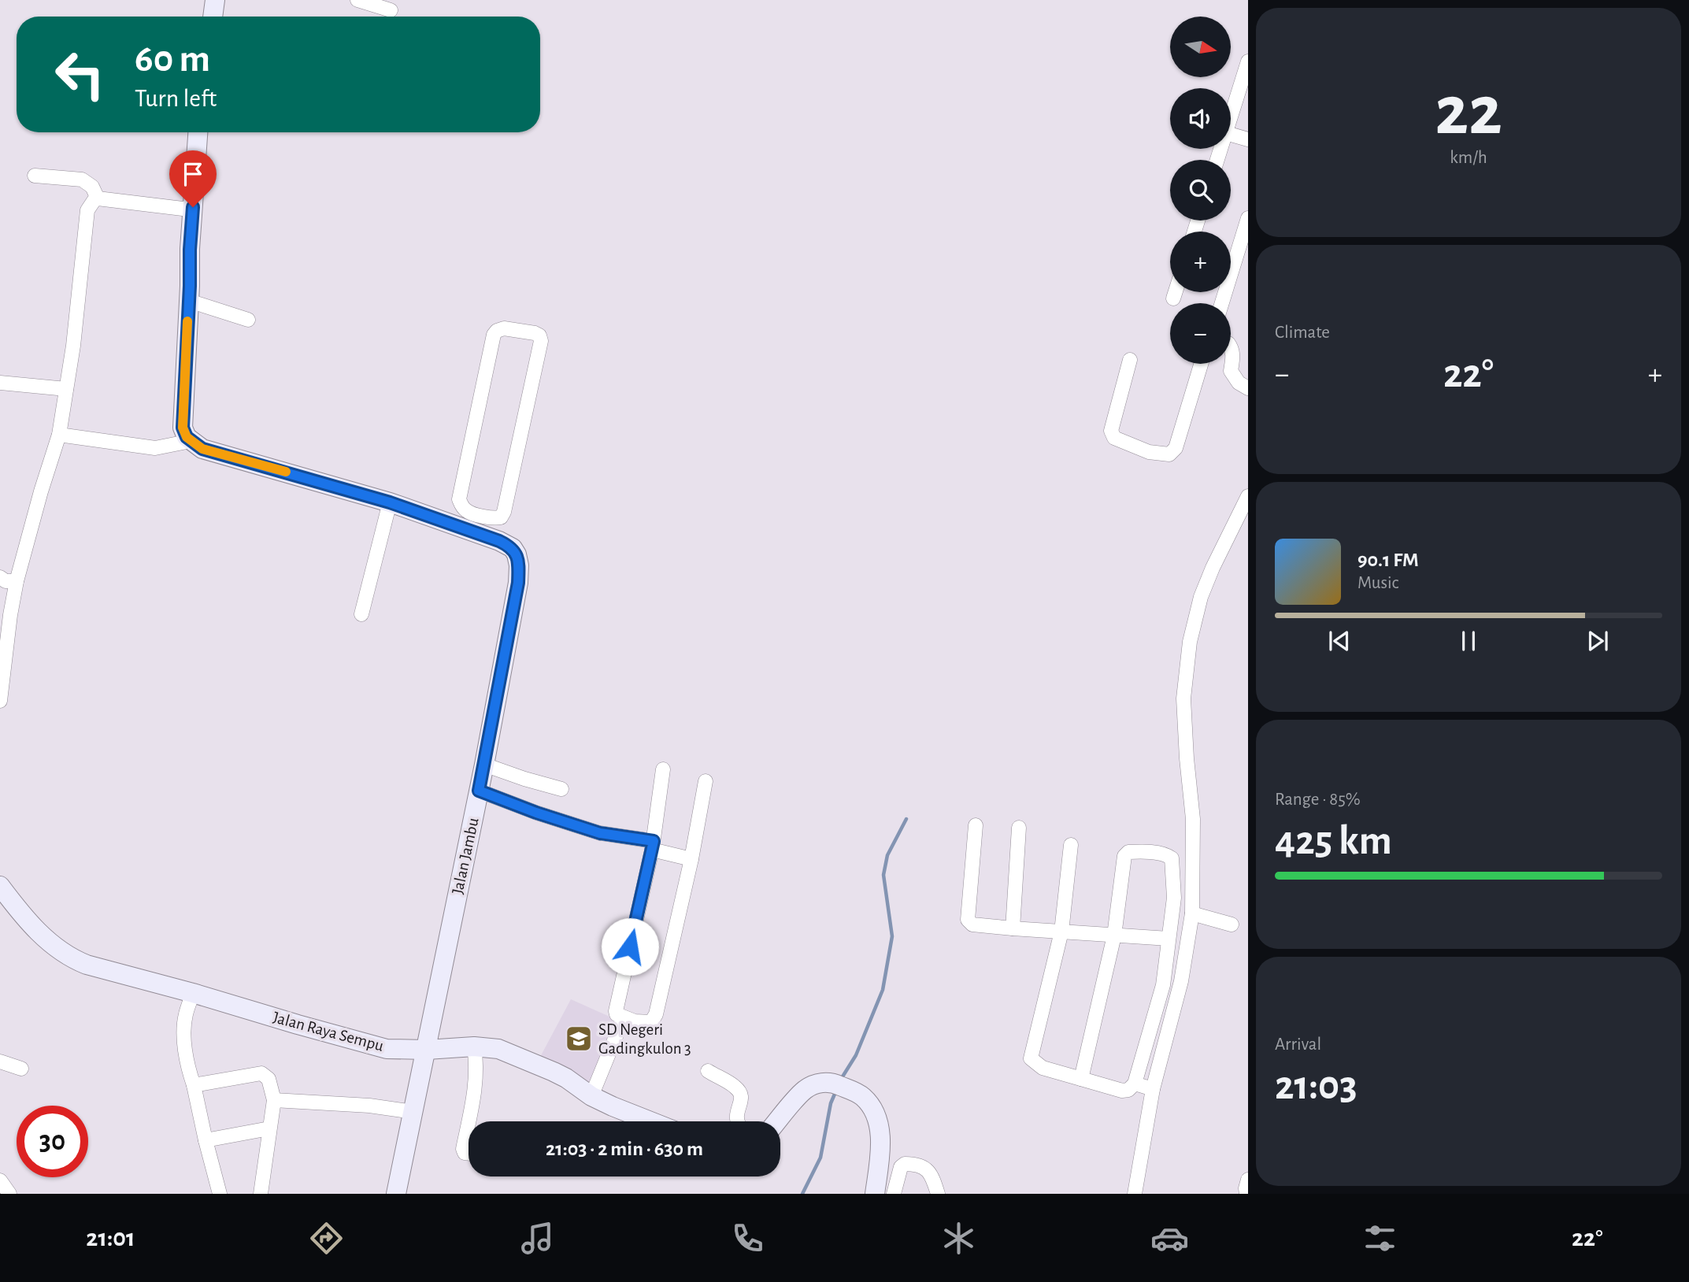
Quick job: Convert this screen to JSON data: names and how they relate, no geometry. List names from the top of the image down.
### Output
{
  "streets": {
    "street": ["Jalan Jambu", "Jalan Raya Sempu"]
  },
  "crossings": [
    ["Jalan Jambu", "Jalan Raya Sempu"]
  ],
  "places": {
    "school or university": ["SD Negeri Gadingkulon 3"]
  },
  "north": "right",
  "page": {
    "tile": [
      ["22", "km/h"],
      "Climate",
      ["Range · 85%", "425 km"],
      ["Arrival", "21:03"]
    ],
    "map_buttons": ["+", "−"],
    "turn": ["60 m", "Turn left"],
    "heat": ["−", "22°", "+"],
    "song": ["90.1 FM", "Music"],
    "limit": "30",
    "trip": "21:03 · 2 min · 630 m",
    "tabs": ["21:01", "22°"]
  }
}
